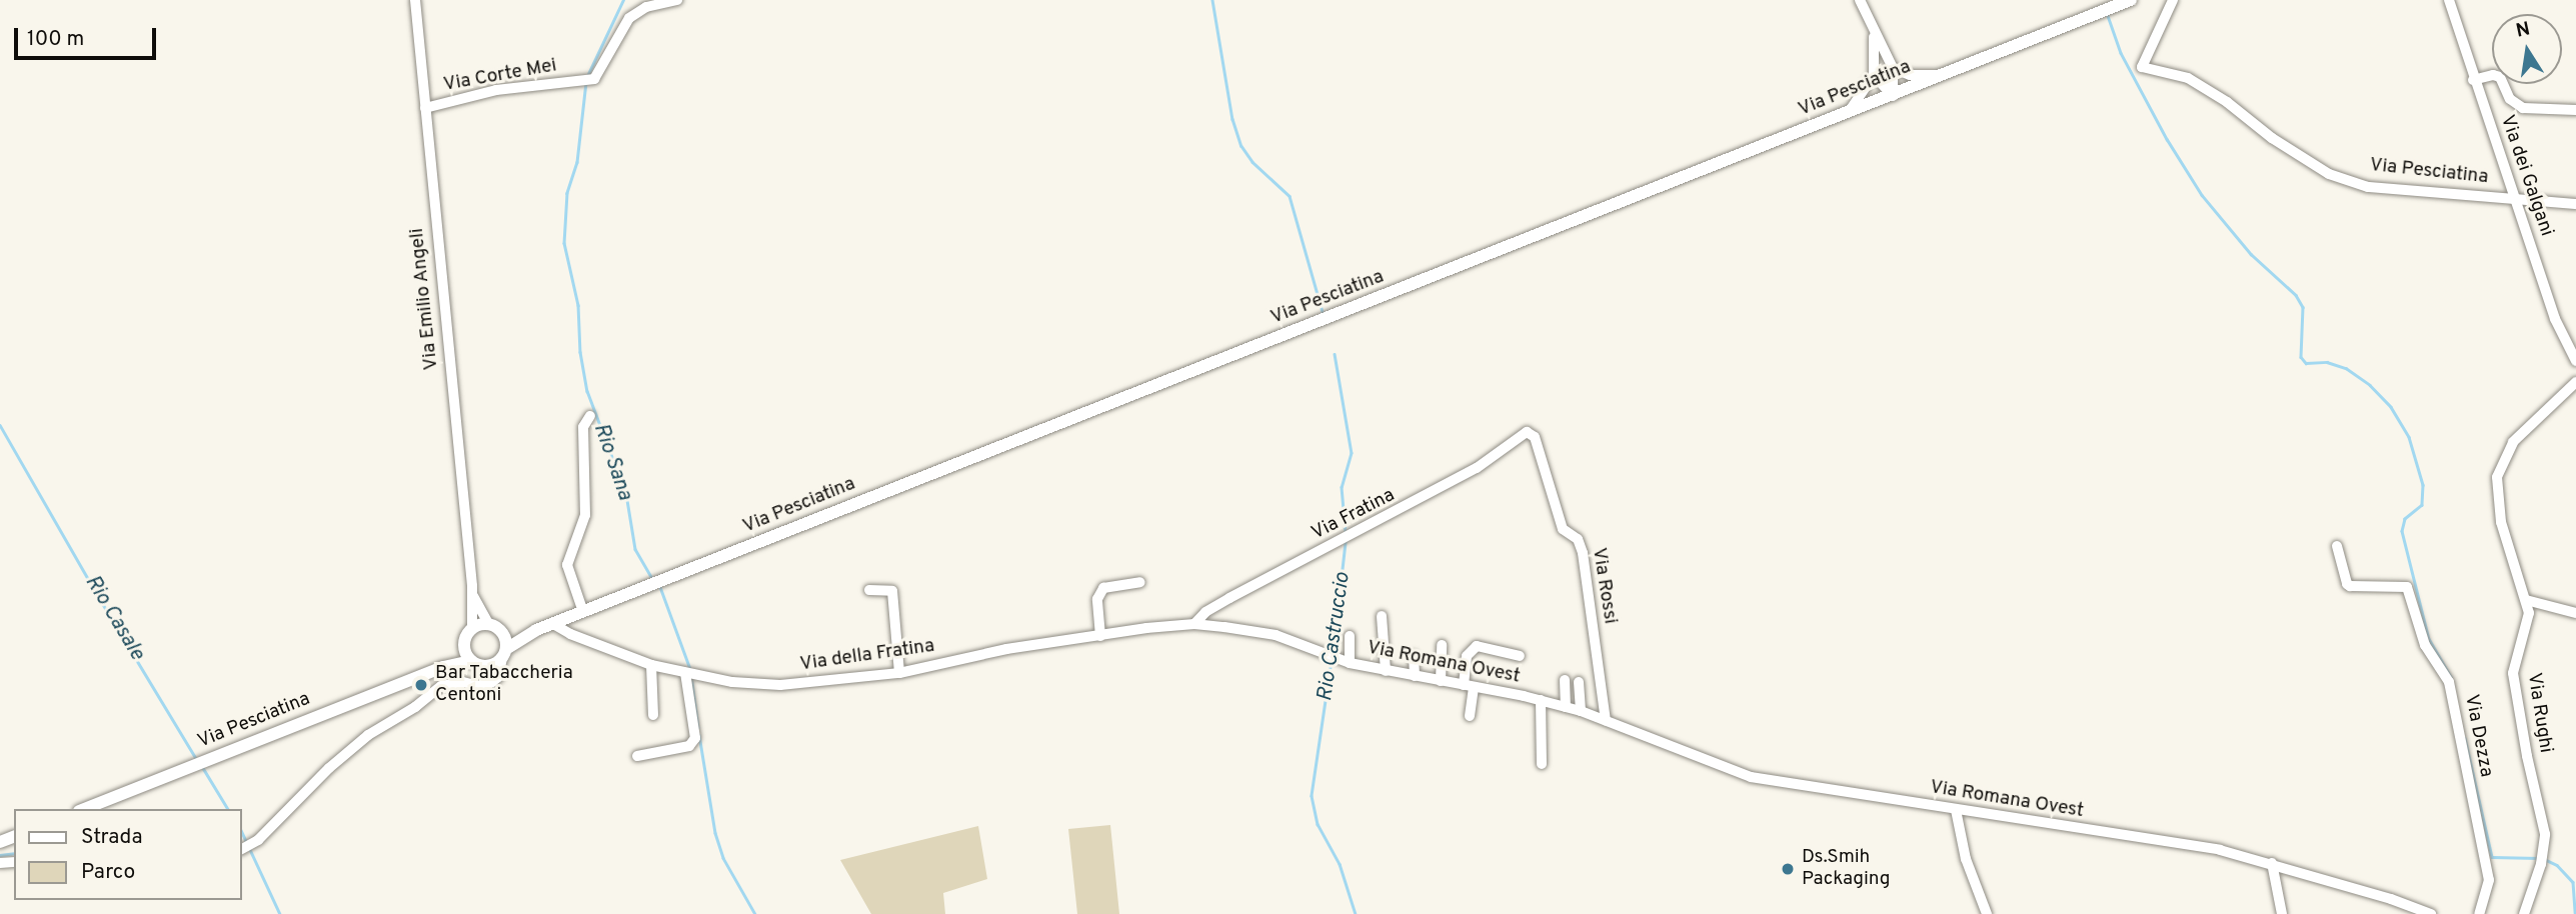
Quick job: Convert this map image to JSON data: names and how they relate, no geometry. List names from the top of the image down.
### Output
{
  "streets": {
    "main road": ["Via Pesciatina"],
    "street": [
      "Via Corte Mei",
      "Via dei Galgani",
      "Via Emilio Angeli",
      "Via Fratina",
      "Via Rossi",
      "Via della Fratina",
      "Via Romana Ovest",
      "Via Rughi",
      "Via Dezza"
    ]
  },
  "crossings": [
    ["Via Corte Mei", "Via Emilio Angeli"],
    ["Via Pesciatina", "Via dei Galgani"],
    ["Via Pesciatina", "Via Emilio Angeli"],
    ["Via Pesciatina", "Via della Fratina"],
    ["Via Fratina", "Via Rossi"],
    ["Via Fratina", "Via della Fratina"],
    ["Via Fratina", "Via Romana Ovest"],
    ["Via Rossi", "Via Romana Ovest"],
    ["Via della Fratina", "Via Romana Ovest"]
  ],
  "water": ["Rio Sana", "Rio Casale", "Rio Castruccio"],
  "places": ["Bar Tabaccheria Centoni", "Ds.Smih Packaging"],
  "legend": ["Strada", "Parco"],
  "scale_bar": "100 m",
  "north": "top"
}
